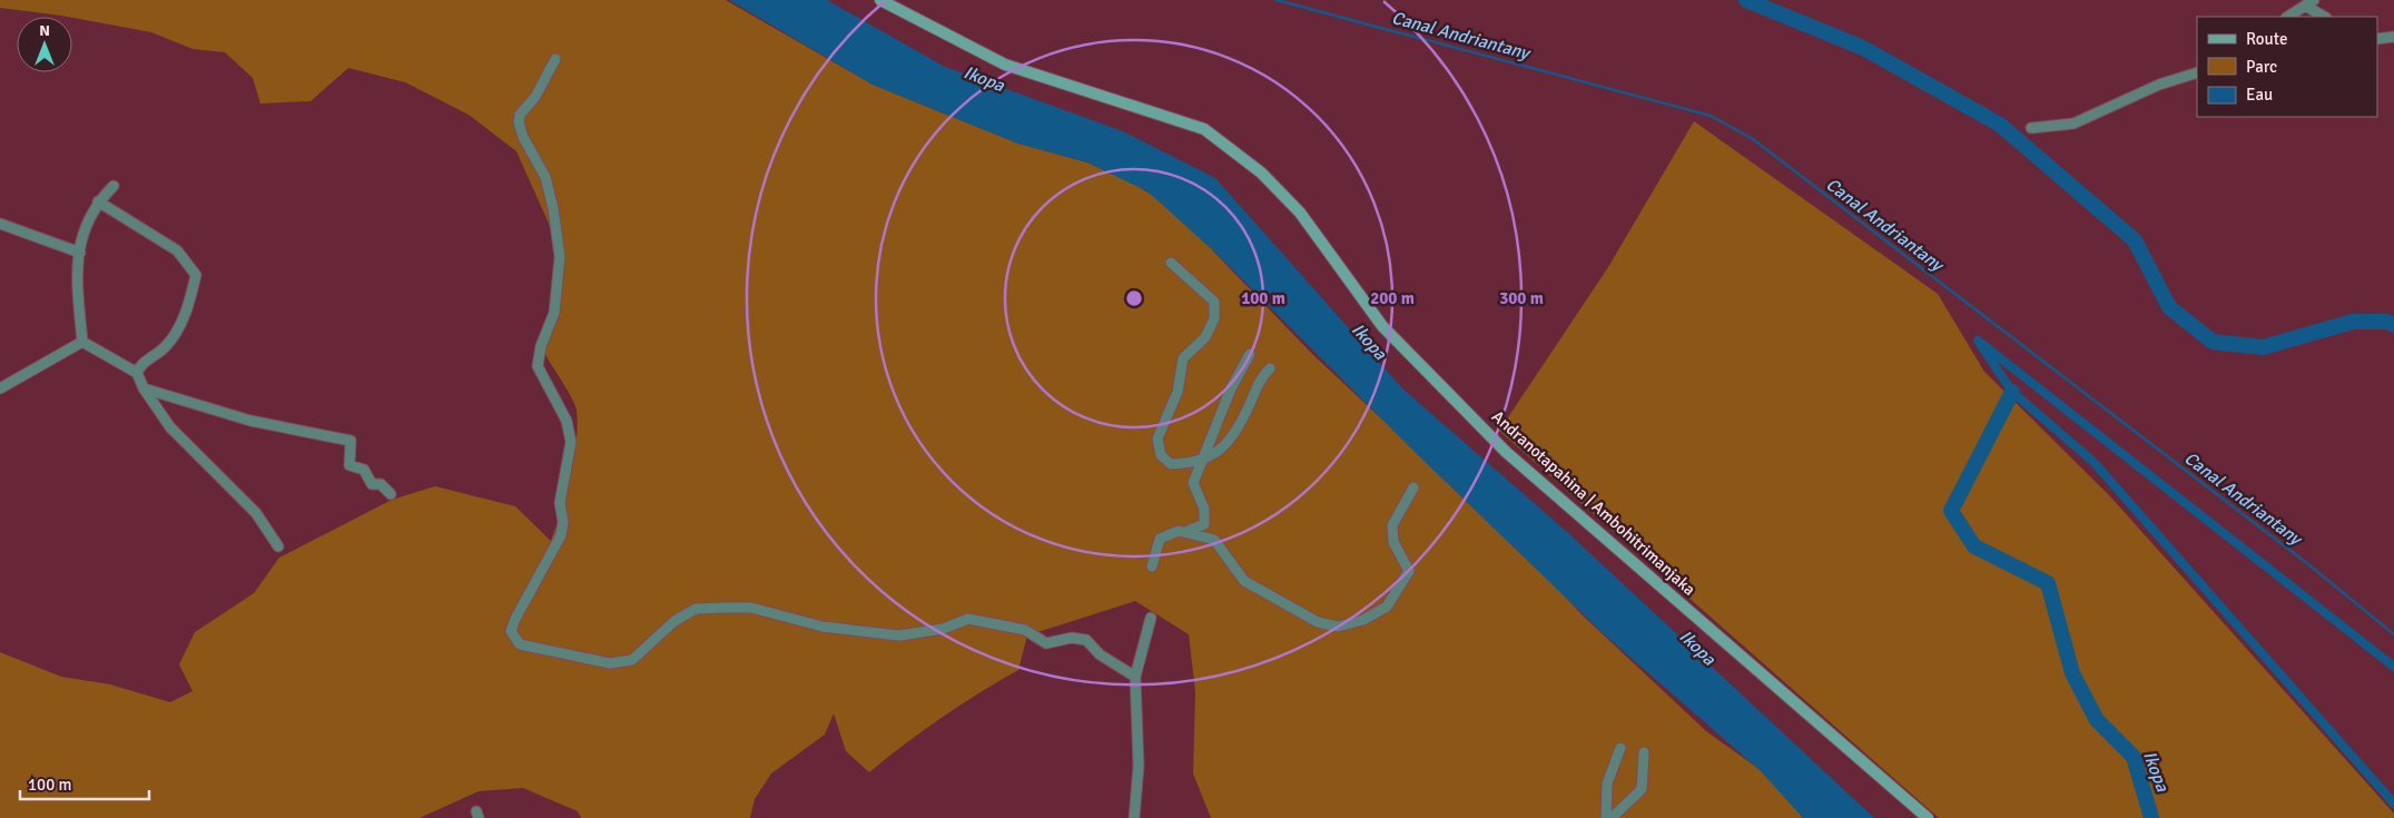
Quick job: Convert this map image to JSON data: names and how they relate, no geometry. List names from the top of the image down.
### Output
{
  "streets": {
    "main road": ["Andranotapahina | Ambohitrimanjaka"]
  },
  "water": ["Canal Andriantany", "Ikopa"],
  "legend": ["Route", "Parc", "Eau"],
  "scale_bar": "100 m",
  "north": "top",
  "rings": ["100 m", "200 m", "300 m"]
}
